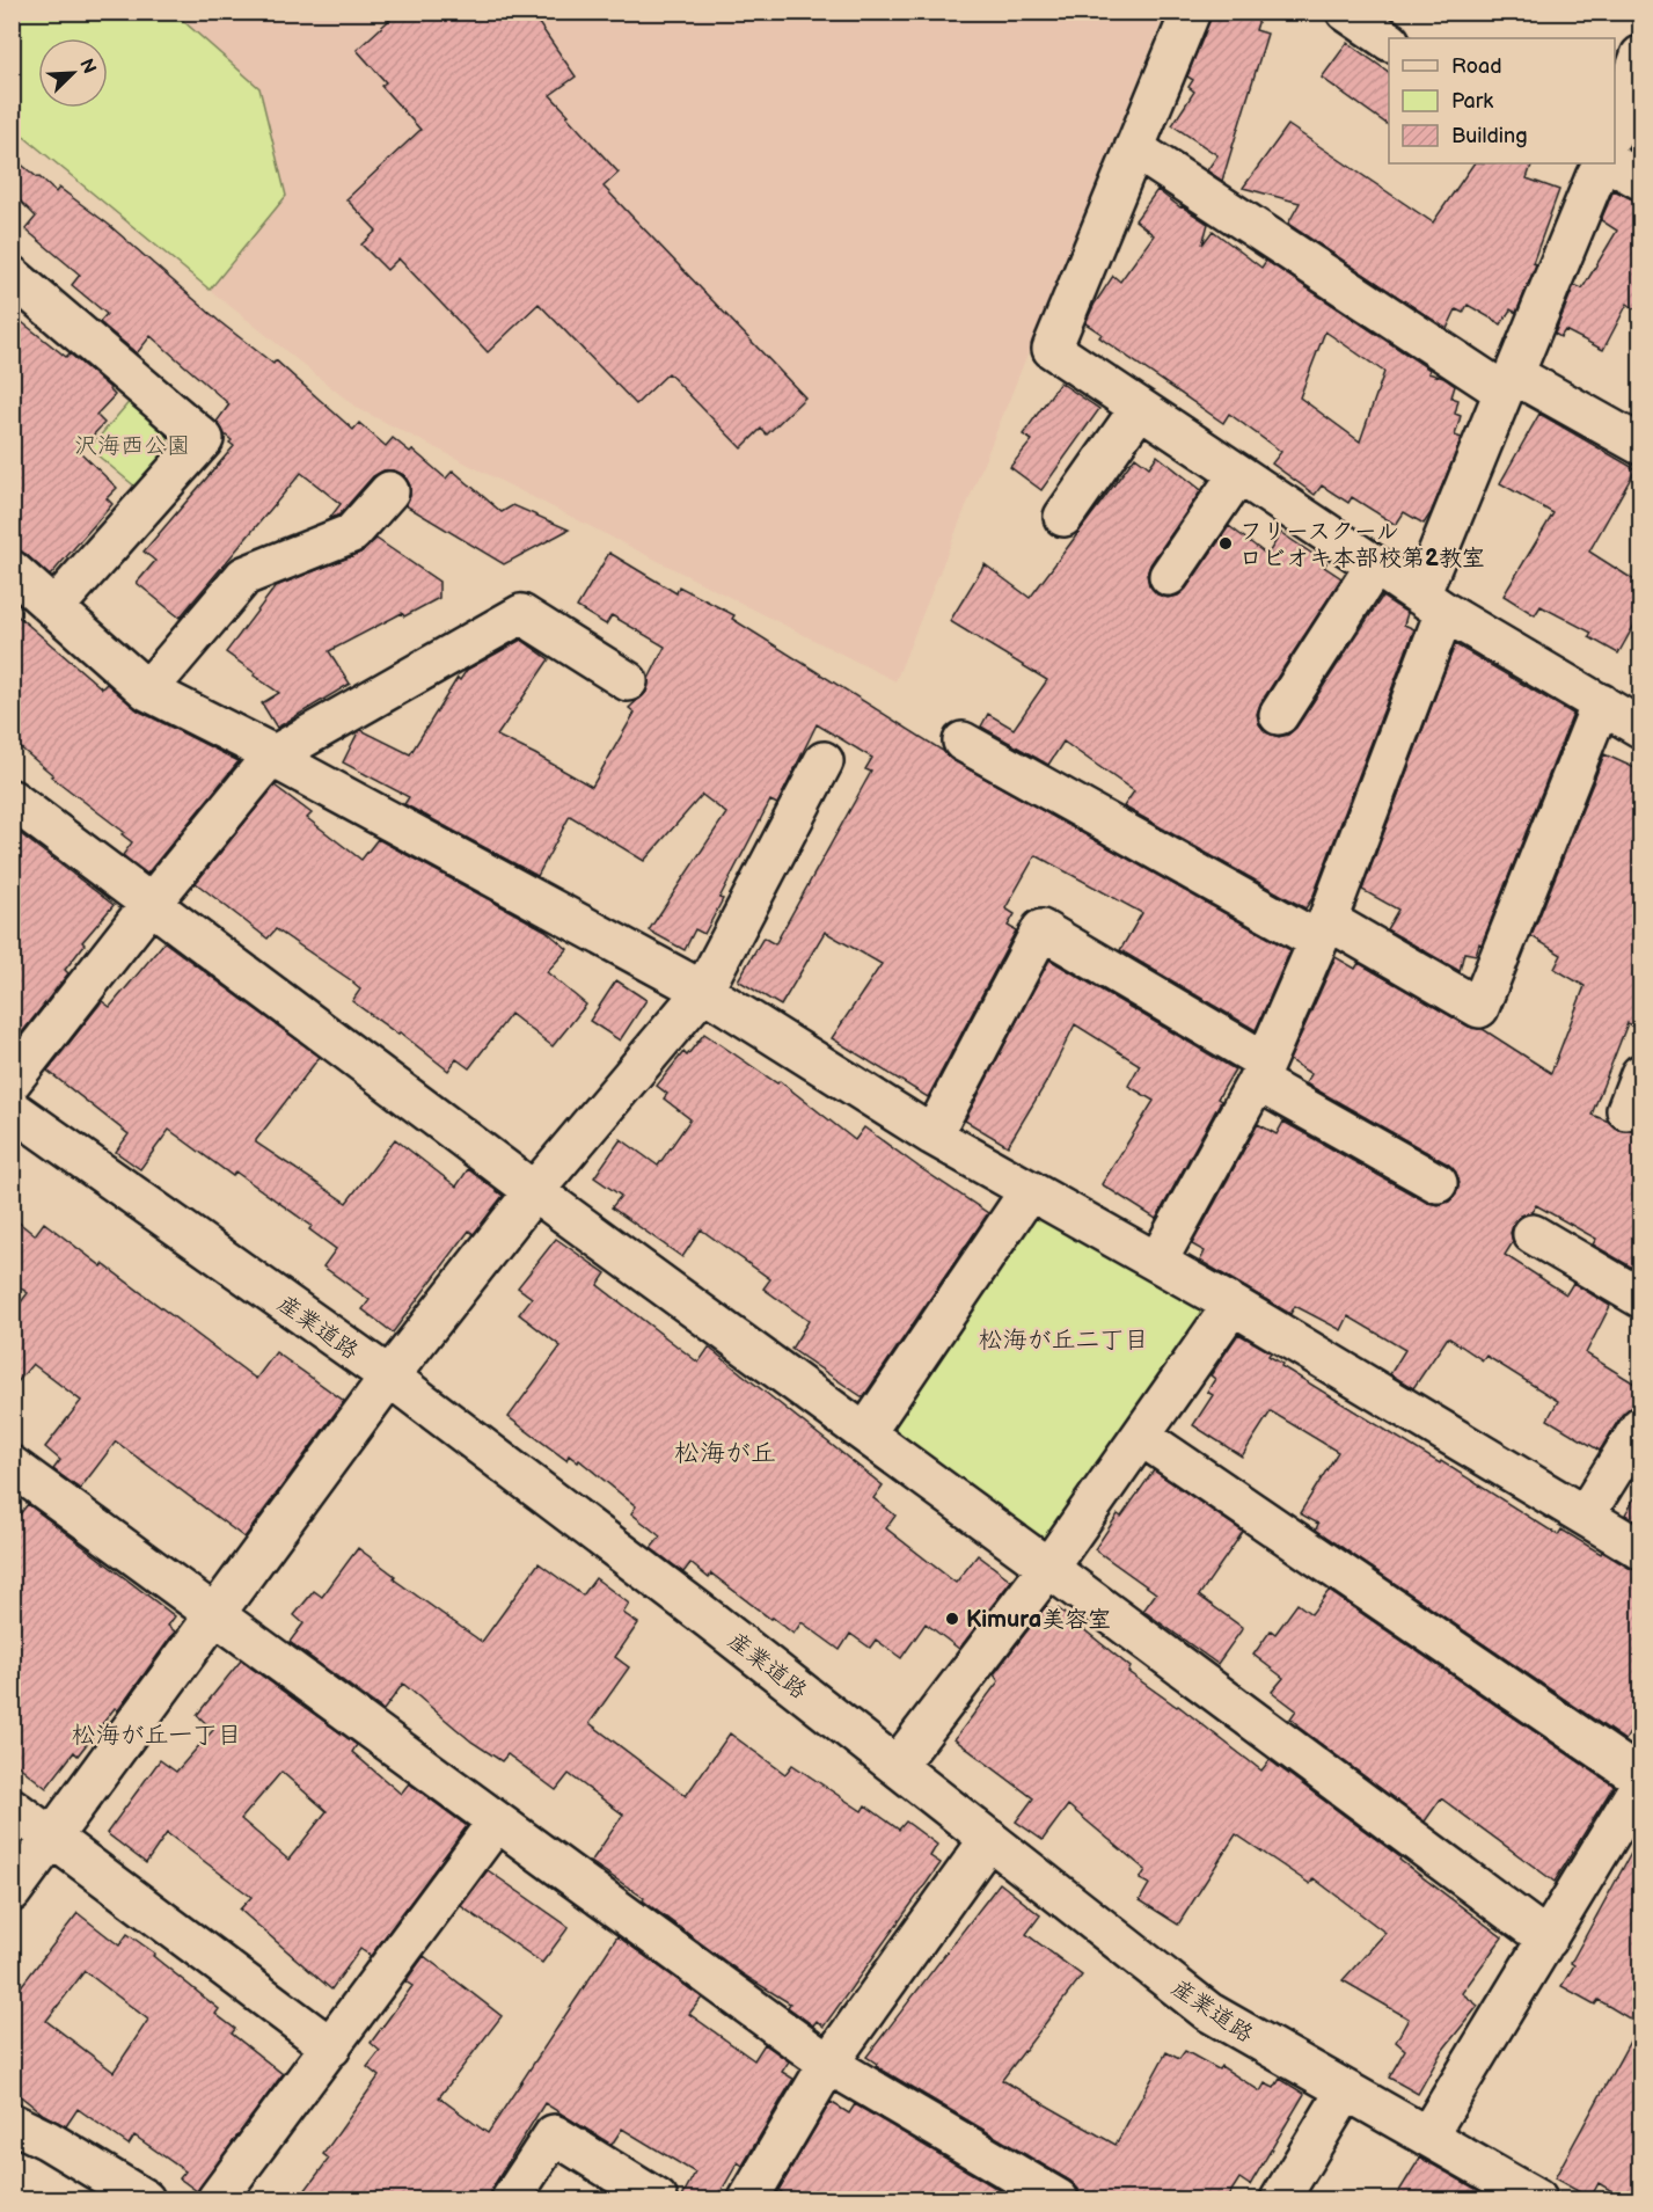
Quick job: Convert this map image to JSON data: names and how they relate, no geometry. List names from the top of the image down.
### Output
{
  "streets": {
    "street": ["産業道路"]
  },
  "districts": ["松海が丘二丁目", "松海が丘", "松海が丘一丁目"],
  "parks": ["沢海西公園"],
  "places": ["フリースクール ロビオキ本部校第2教室", "Kimura美容室"],
  "legend": ["Road", "Park", "Building"],
  "north": "top right"
}
